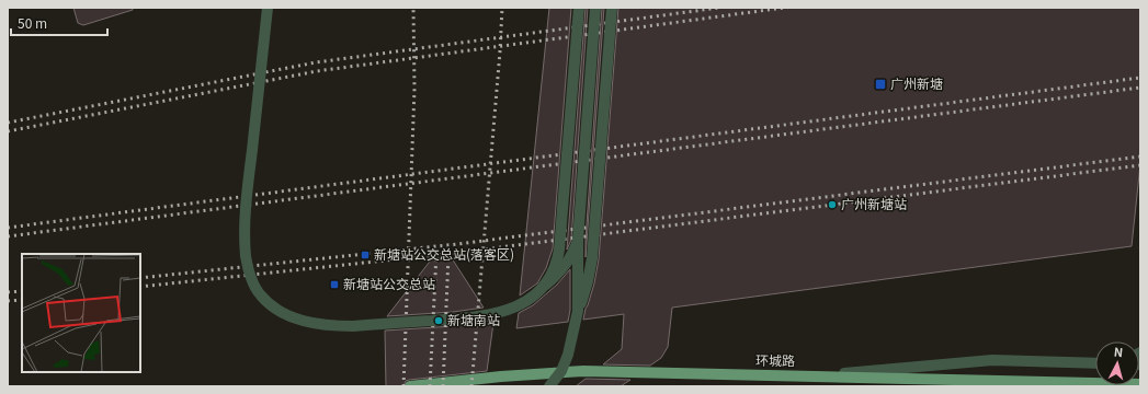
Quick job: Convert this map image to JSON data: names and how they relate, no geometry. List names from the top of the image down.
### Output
{
  "streets": {
    "main road": ["环城路"]
  },
  "places": {
    "transit": ["广州新塘", "新塘站公交总站(落客区)", "新塘站公交总站"],
    "other": ["广州新塘站", "新塘南站"]
  },
  "scale_bar": "50 m",
  "north": "top"
}
